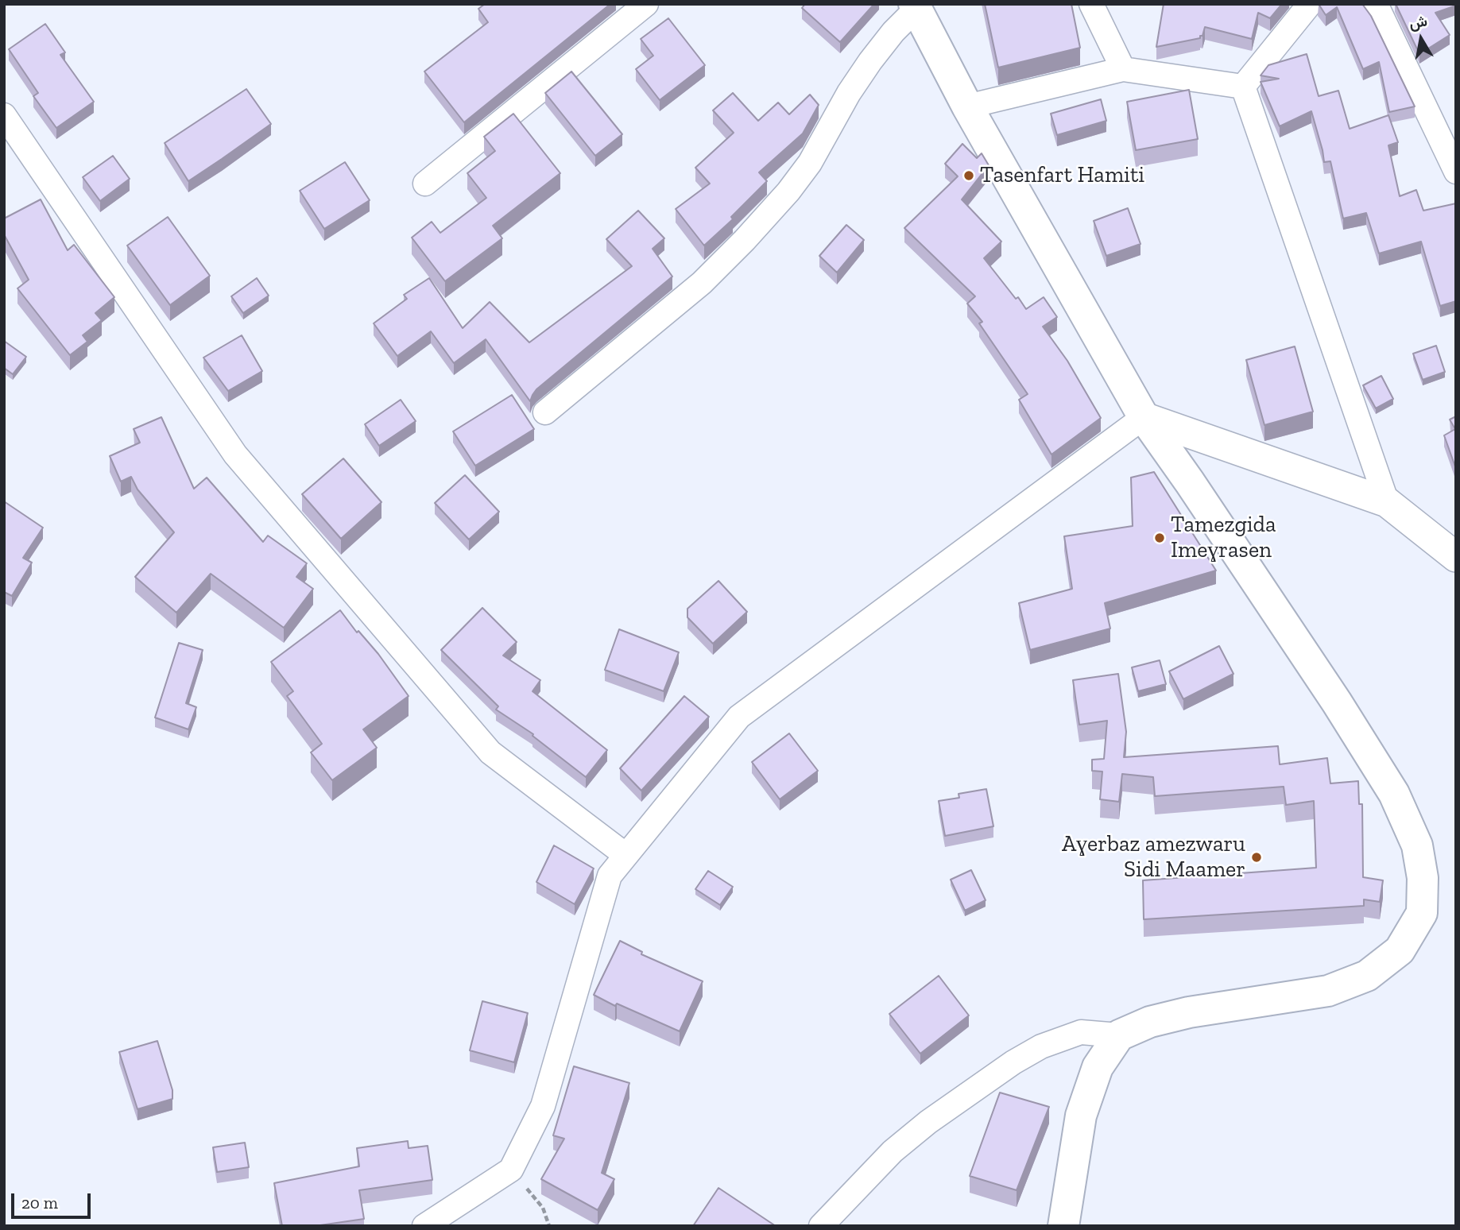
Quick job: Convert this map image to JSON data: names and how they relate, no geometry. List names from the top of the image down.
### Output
{
  "places": ["Tasenfart Hamiti", "Tamezgida Imeɣrasen", "Aɣerbaz amezwaru Sidi Maamer"],
  "scale_bar": "20 m",
  "north": "top"
}
